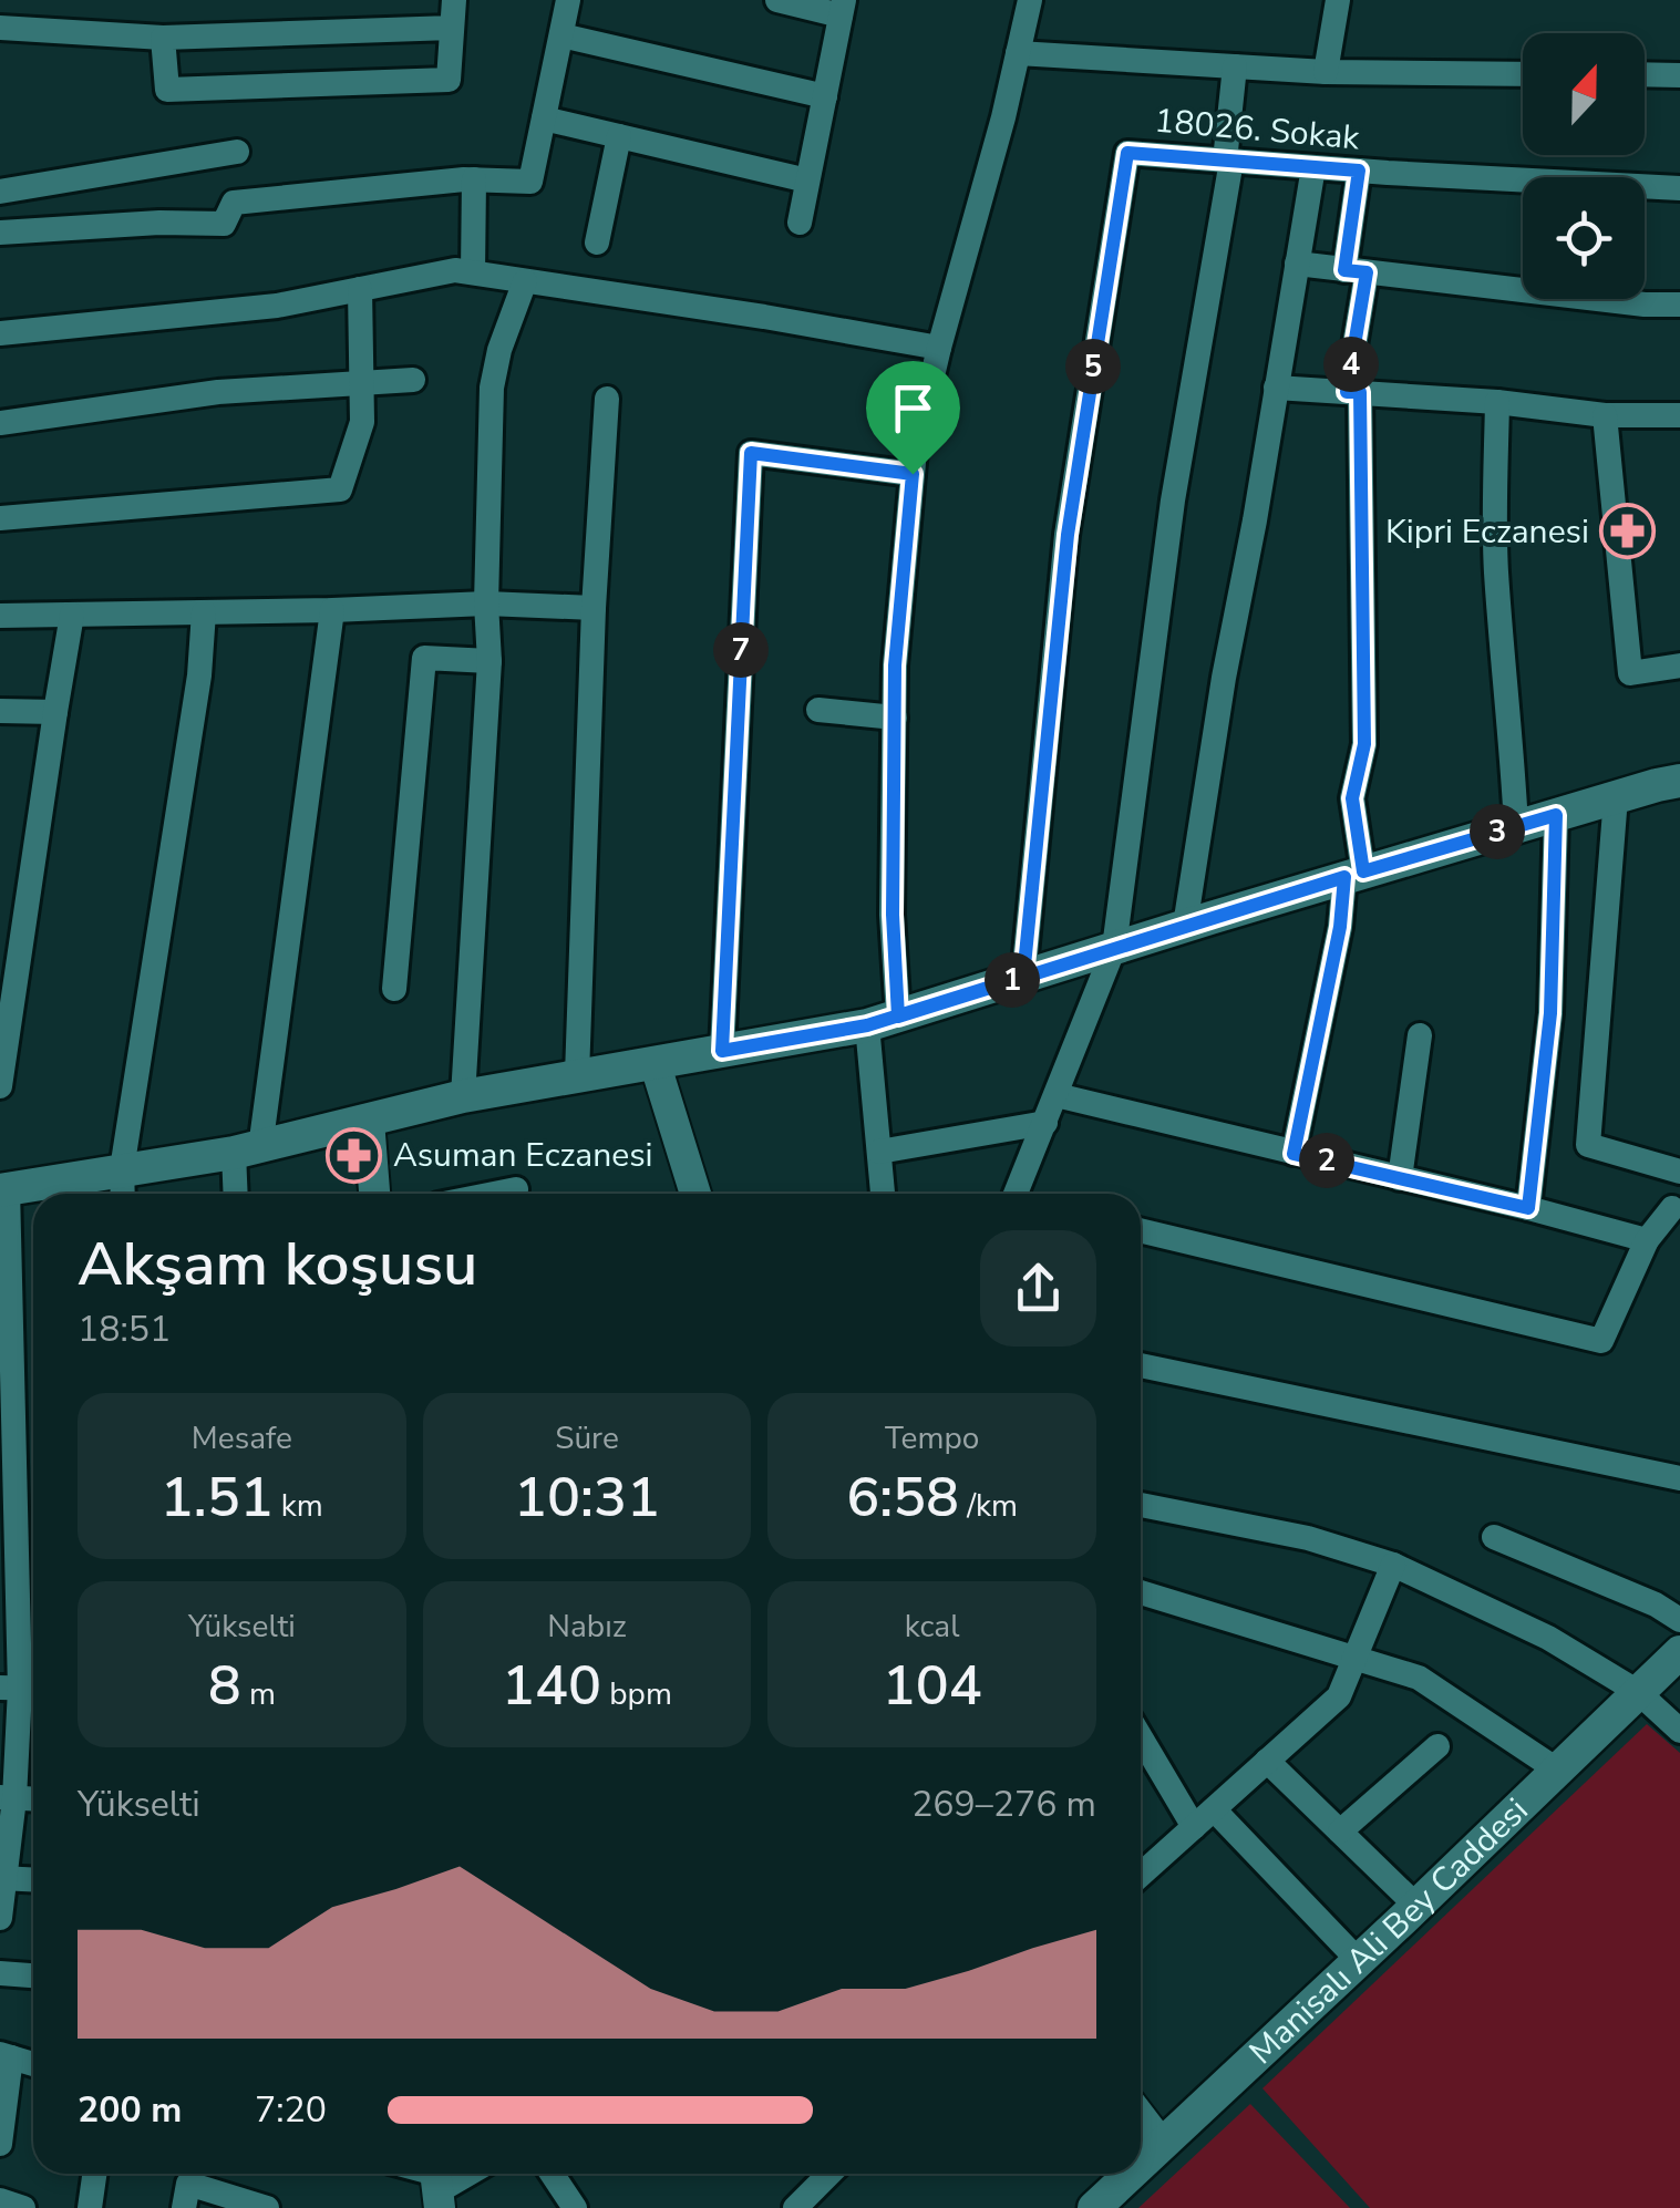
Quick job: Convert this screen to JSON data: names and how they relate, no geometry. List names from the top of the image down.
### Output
{
  "streets": {
    "main road": ["Manisalı Ali Bey Caddesi"],
    "street": ["18026. Sokak"]
  },
  "places": {
    "pharmacy": ["Kipri Eczanesi", "Asuman Eczanesi"]
  },
  "north": "top",
  "page": {
    "pins": [
      "4",
      "5",
      "7",
      "3",
      "1",
      "2"
    ],
    "heading": ["Akşam koşusu", "18:51"],
    "stats": [
      ["Mesafe", "1.51 km"],
      ["Süre", "10:31"],
      ["Tempo", "6:58 /km"],
      ["Yükselti", "8 m"],
      ["Nabız", "140 bpm"],
      ["kcal", "104"]
    ],
    "chart": ["Yükselti", "269–276 m"],
    "list": [
      {
        "name": "200 m",
        "note": "7:20"
      }
    ]
  }
}
